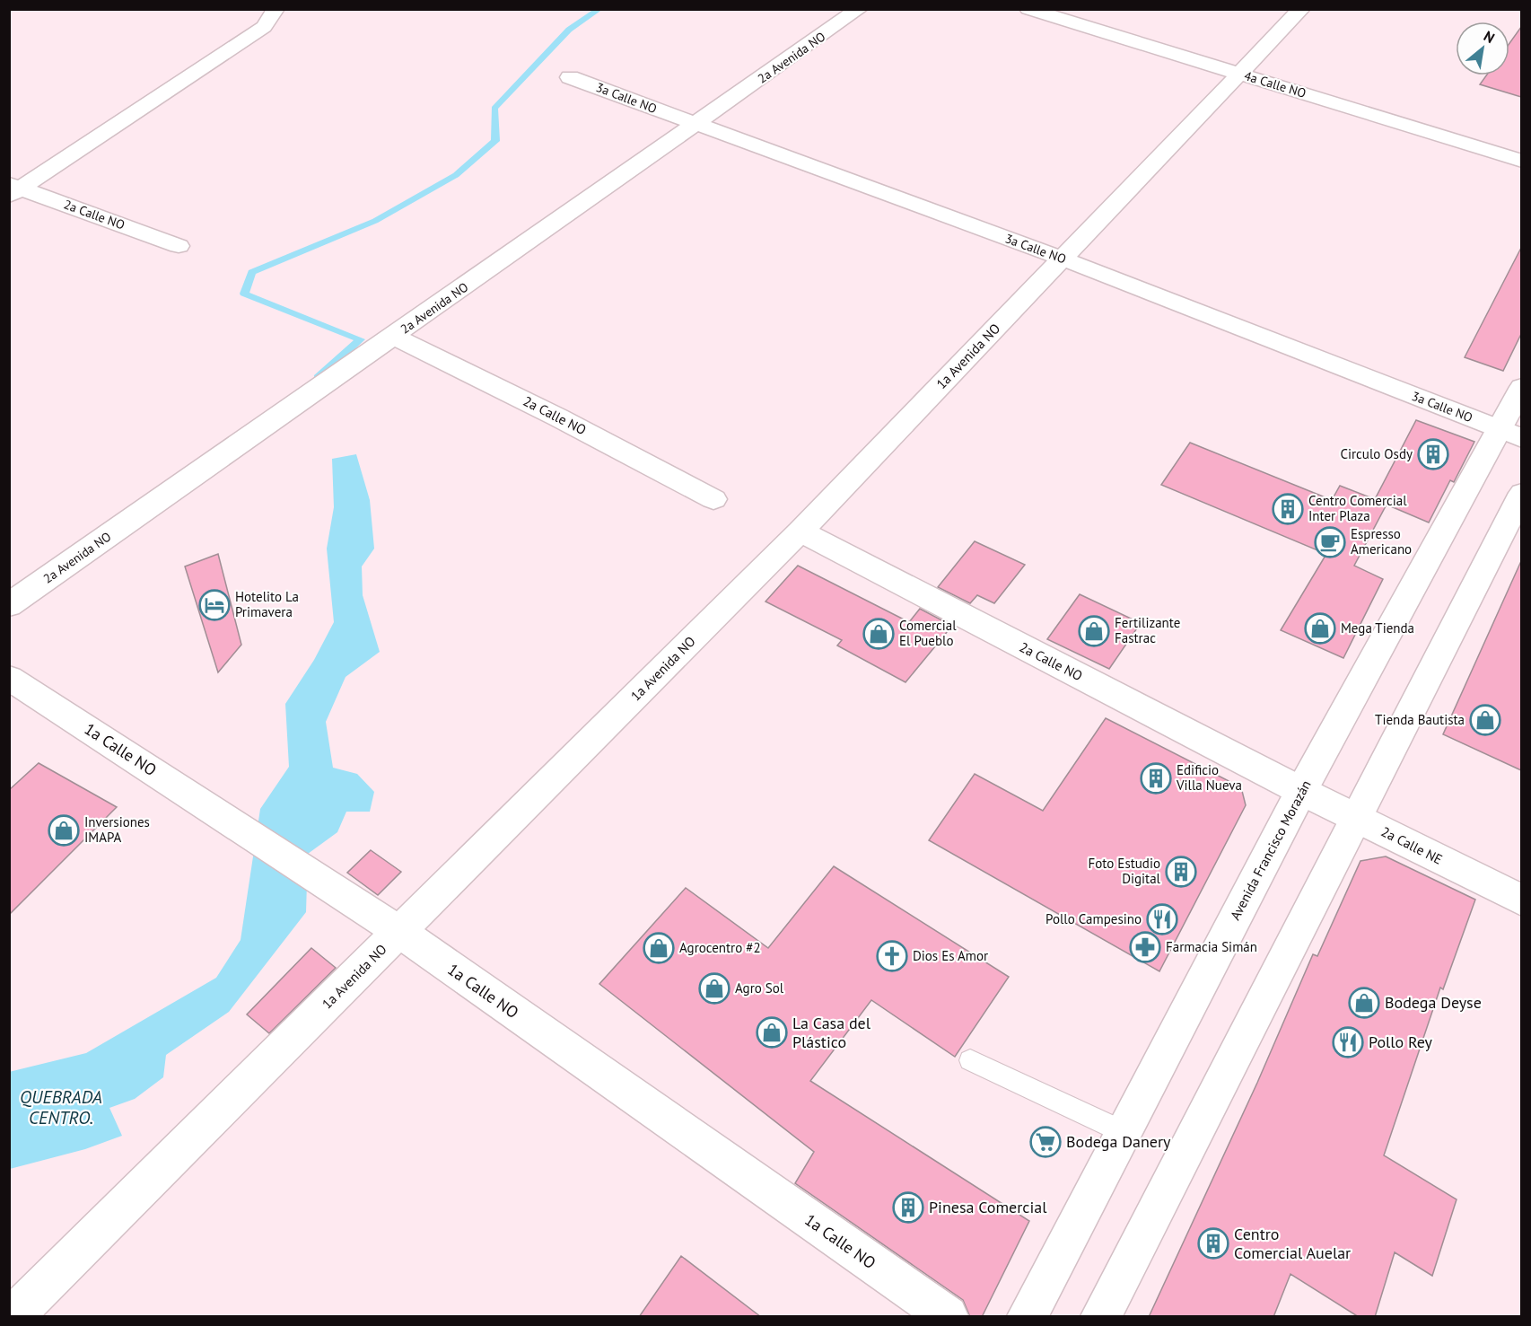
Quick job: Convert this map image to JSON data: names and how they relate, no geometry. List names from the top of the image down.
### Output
{
  "streets": {
    "street": [
      "2a Avenida NO",
      "4a Calle NO",
      "3a Calle NO",
      "2a Calle NO",
      "1a Avenida NO",
      "1a Calle NO",
      "2a Calle NE",
      "Avenida Francisco Morazán"
    ]
  },
  "crossings": [
    ["2a Avenida NO", "3a Calle NO"],
    ["2a Avenida NO", "2a Calle NO"],
    ["4a Calle NO", "1a Avenida NO"],
    ["3a Calle NO", "1a Avenida NO"],
    ["3a Calle NO", "Avenida Francisco Morazán"],
    ["2a Calle NO", "1a Avenida NO"],
    ["2a Calle NO", "2a Calle NE"],
    ["2a Calle NO", "Avenida Francisco Morazán"],
    ["1a Avenida NO", "1a Calle NO"],
    ["2a Calle NE", "Avenida Francisco Morazán"]
  ],
  "water": ["QUEBRADA CENTRO."],
  "places": {
    "building": [
      "Circulo Osdy",
      "Centro Comercial Inter Plaza",
      "Edificio Villa Nueva",
      "Foto Estudio Digital",
      "Pinesa Comercial",
      "Centro Comercial Auelar"
    ],
    "cafe": ["Espresso Americano"],
    "hotel": ["Hotelito La Primavera"],
    "shop": [
      "Mega Tienda",
      "Fertilizante Fastrac",
      "Comercial El Pueblo",
      "Tienda Bautista",
      "Inversiones IMAPA",
      "Agrocentro #2",
      "Agro Sol",
      "Bodega Deyse",
      "La Casa del Plástico"
    ],
    "restaurant": ["Pollo Campesino", "Pollo Rey"],
    "pharmacy": ["Farmacia Simán"],
    "church": ["Dios Es Amor"],
    "supermarket": ["Bodega Danery"]
  },
  "north": "top right"
}
